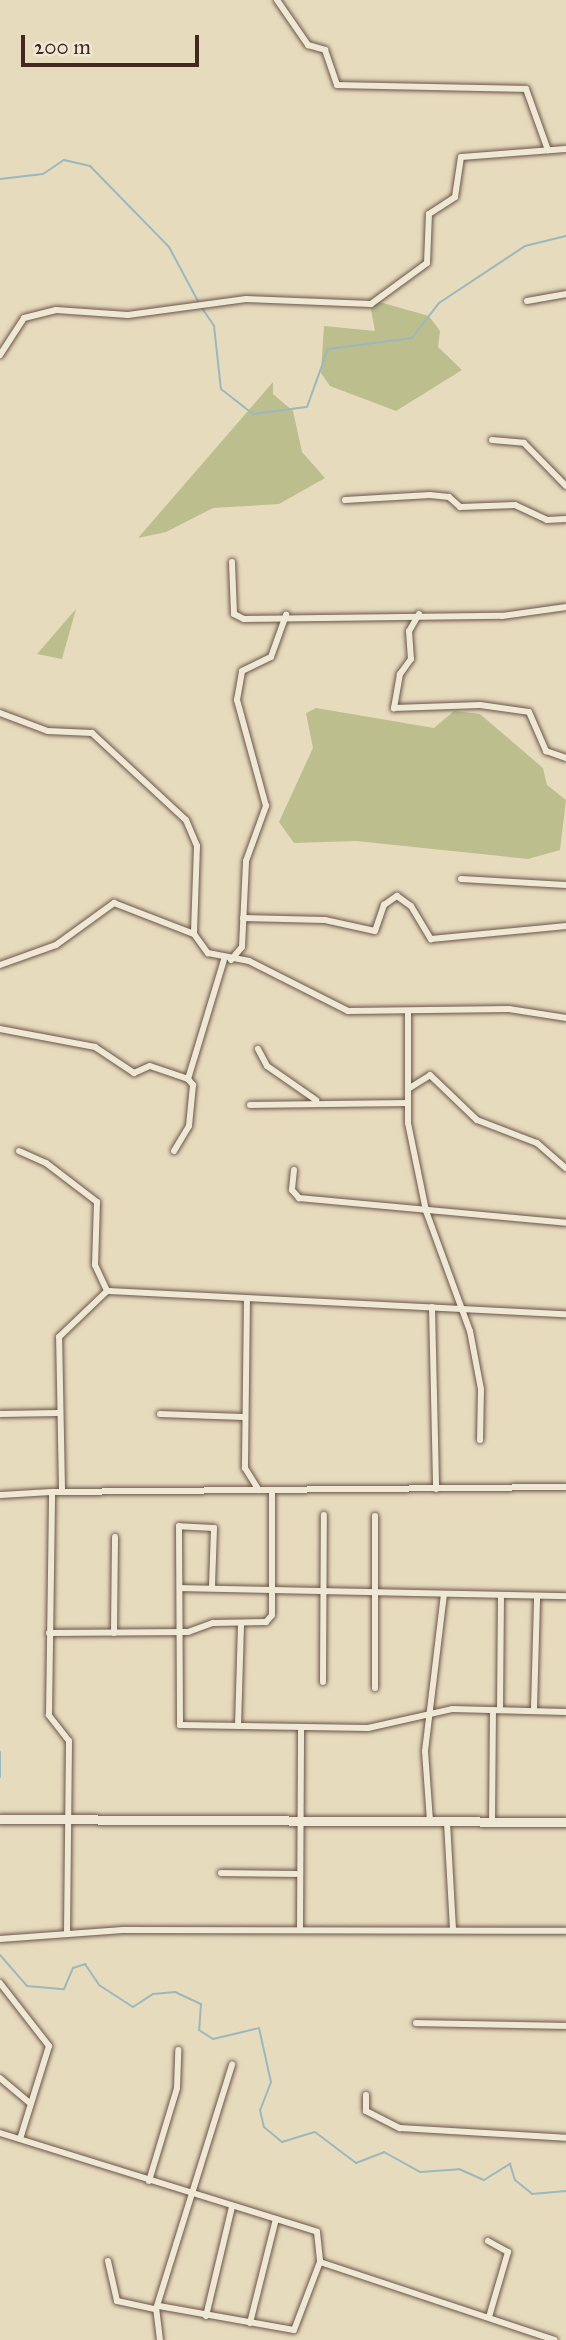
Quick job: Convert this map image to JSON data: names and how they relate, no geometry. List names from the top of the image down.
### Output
{
  "scale_bar": "200 m"
}
